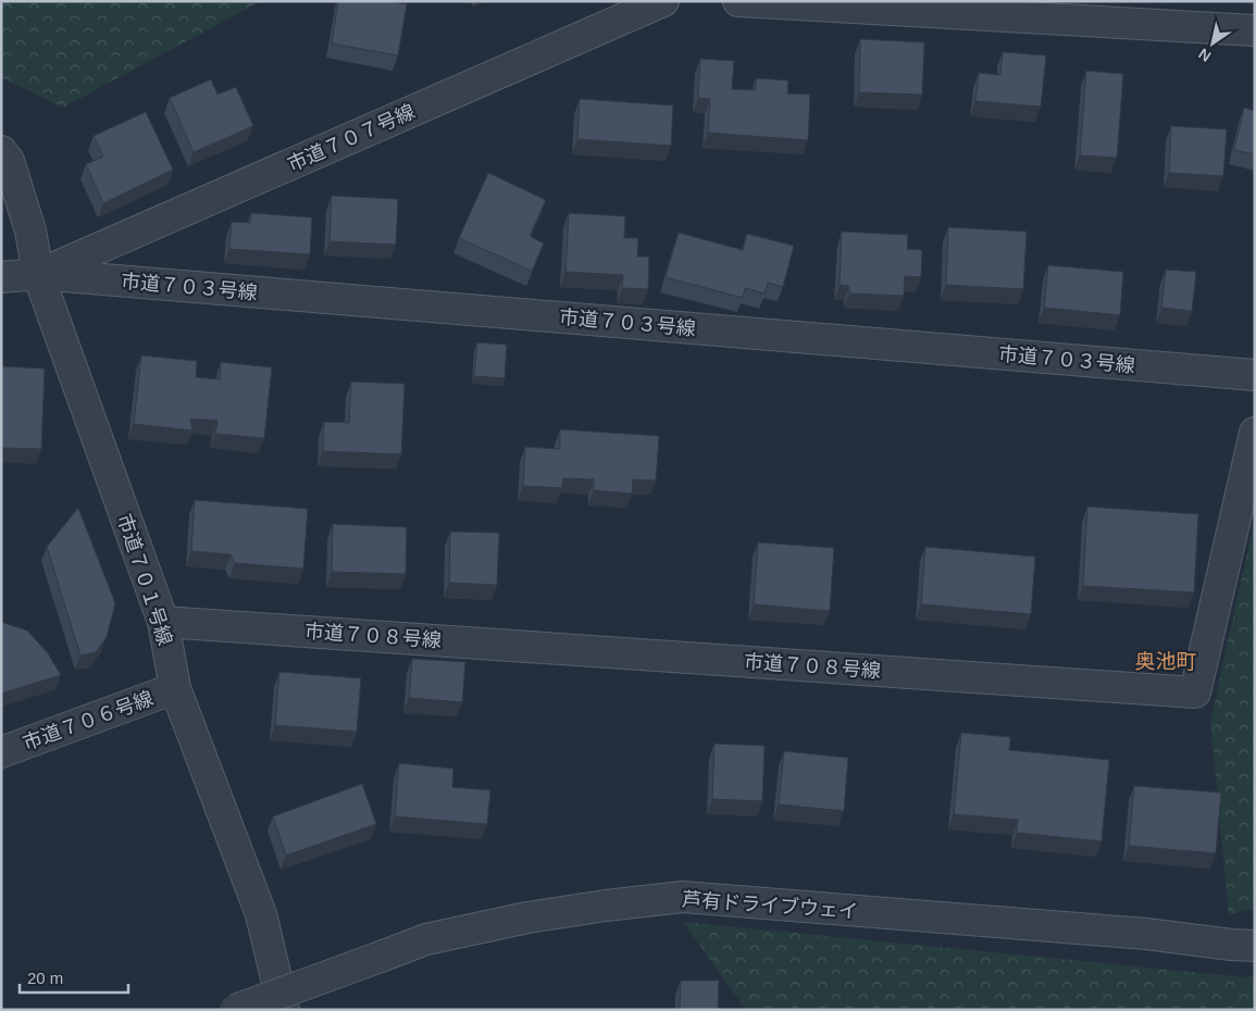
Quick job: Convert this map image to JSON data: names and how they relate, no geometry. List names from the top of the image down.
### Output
{
  "streets": {
    "street": [
      "市道７０７号線",
      "市道７０３号線",
      "市道７０１号線",
      "市道７０８号線",
      "市道７０６号線",
      "芦有ドライブウェイ"
    ]
  },
  "crossings": [
    ["市道７０７号線", "市道７０３号線"],
    ["市道７０７号線", "市道７０１号線"],
    ["市道７０３号線", "市道７０１号線"],
    ["市道７０１号線", "市道７０８号線"],
    ["市道７０１号線", "市道７０６号線"]
  ],
  "districts": ["奥池町"],
  "scale_bar": "20 m",
  "north": "bottom left"
}
